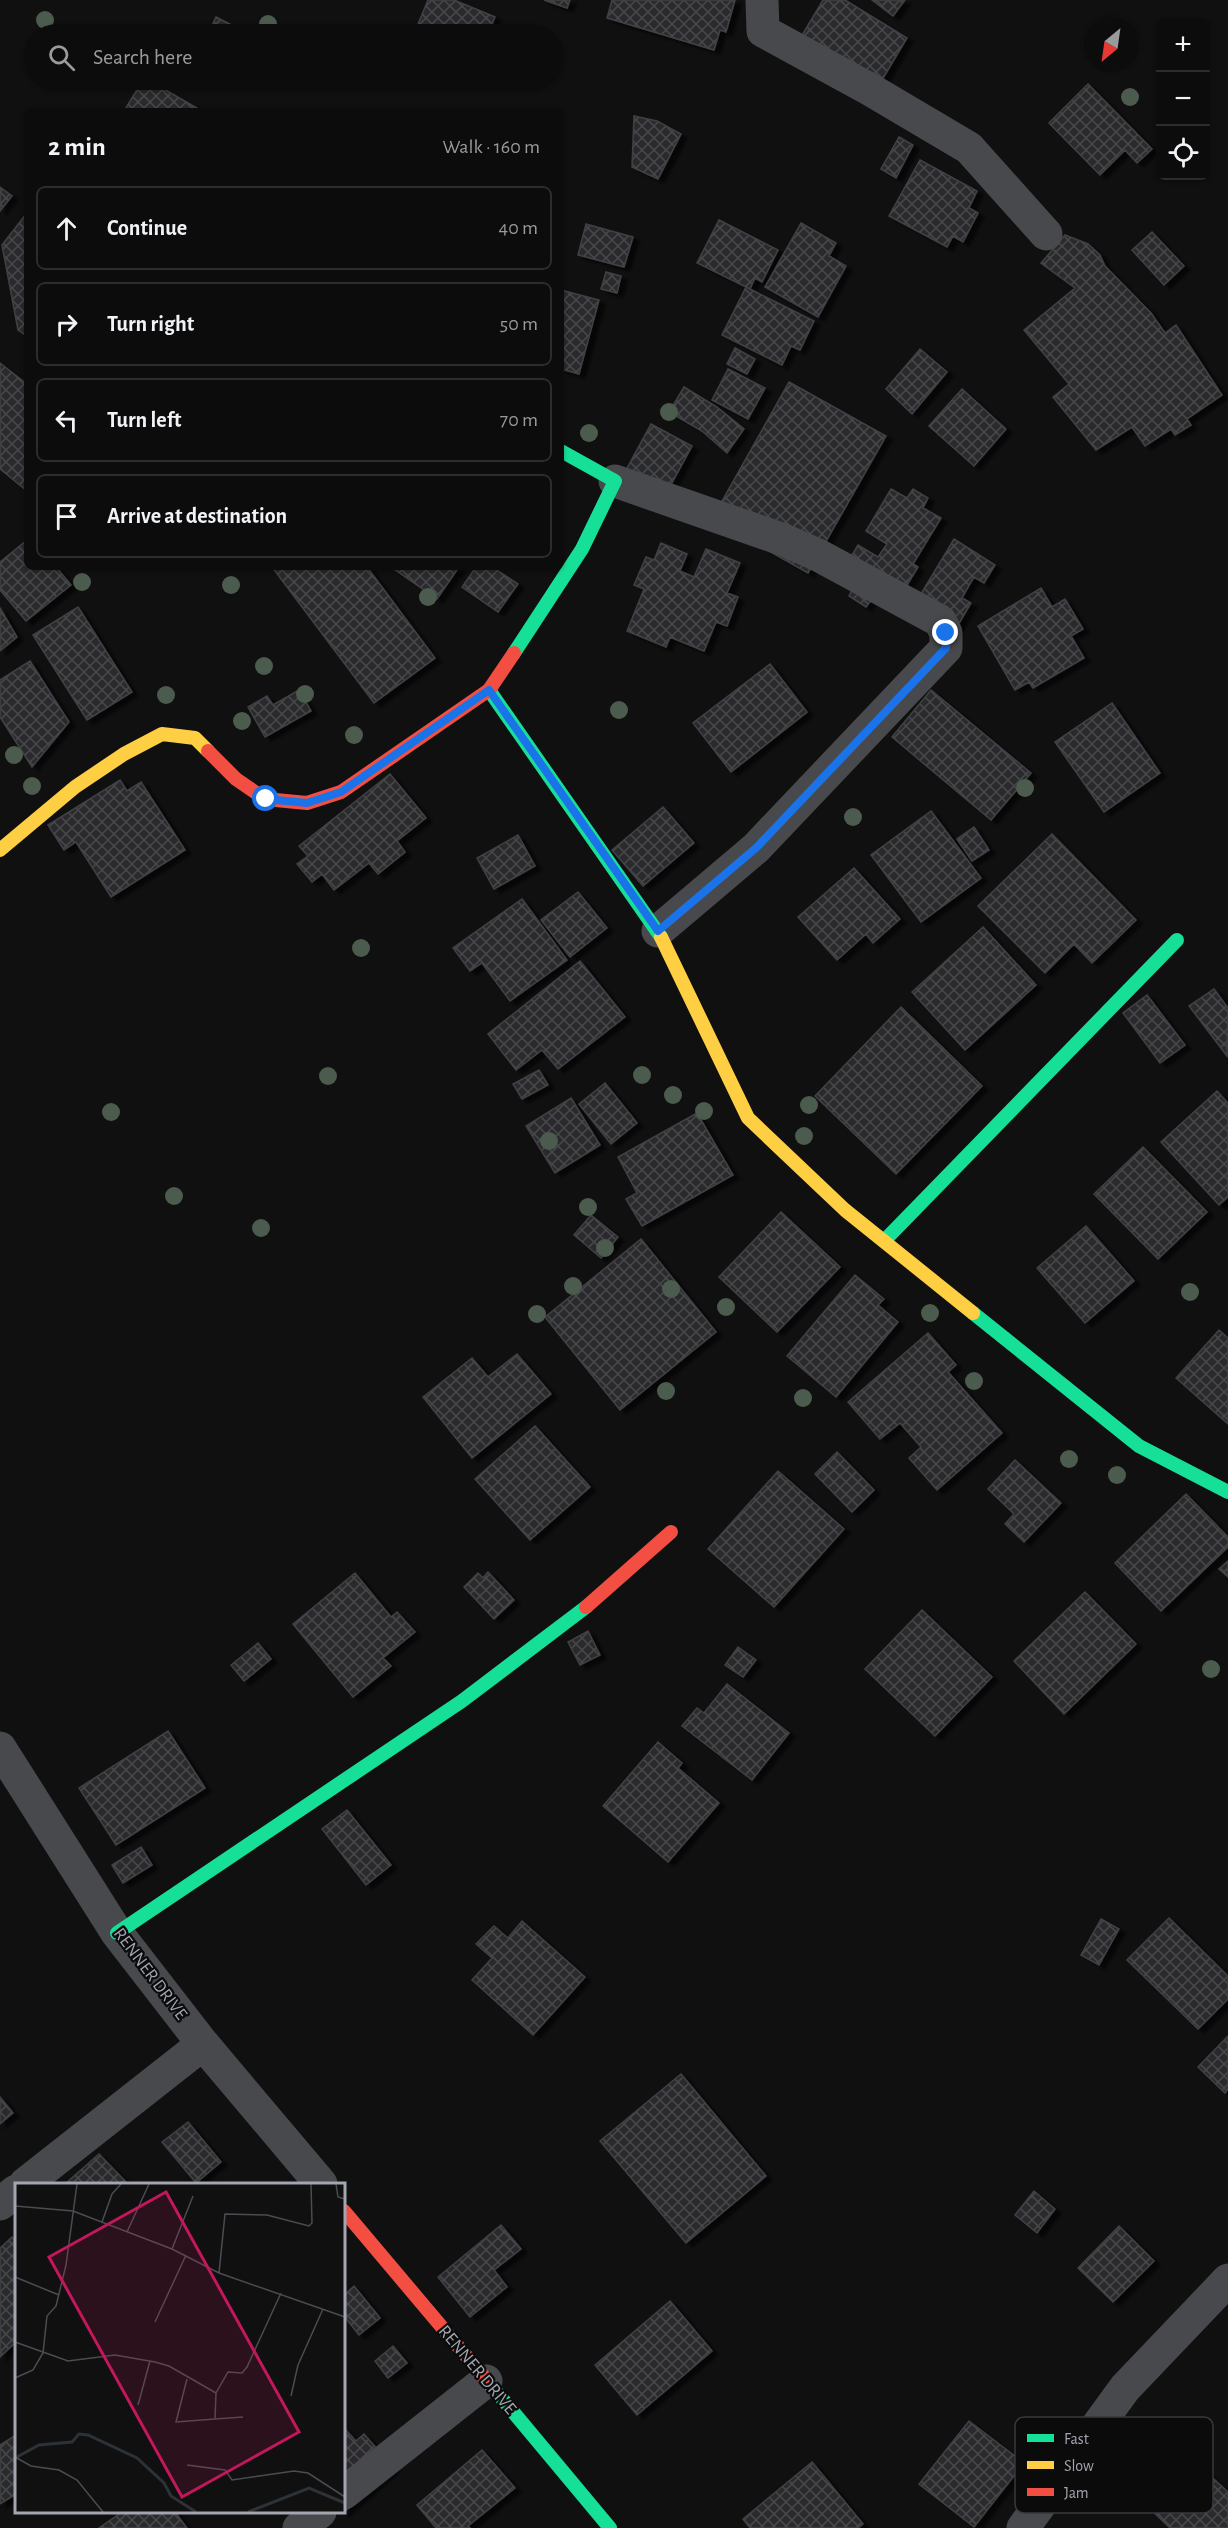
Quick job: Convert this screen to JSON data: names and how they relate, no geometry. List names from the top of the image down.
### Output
{
  "streets": {
    "street": ["RENNER DRIVE"]
  },
  "legend": ["Fast", "Slow", "Jam"],
  "north": "bottom left",
  "page": {
    "map_buttons": ["+", "−"],
    "search": "Search here",
    "heading": ["2 min", "Walk · 160 m"],
    "list": [
      ["Continue", "40 m"],
      ["Turn right", "50 m"],
      ["Turn left", "70 m"],
      "Arrive at destination"
    ]
  }
}
